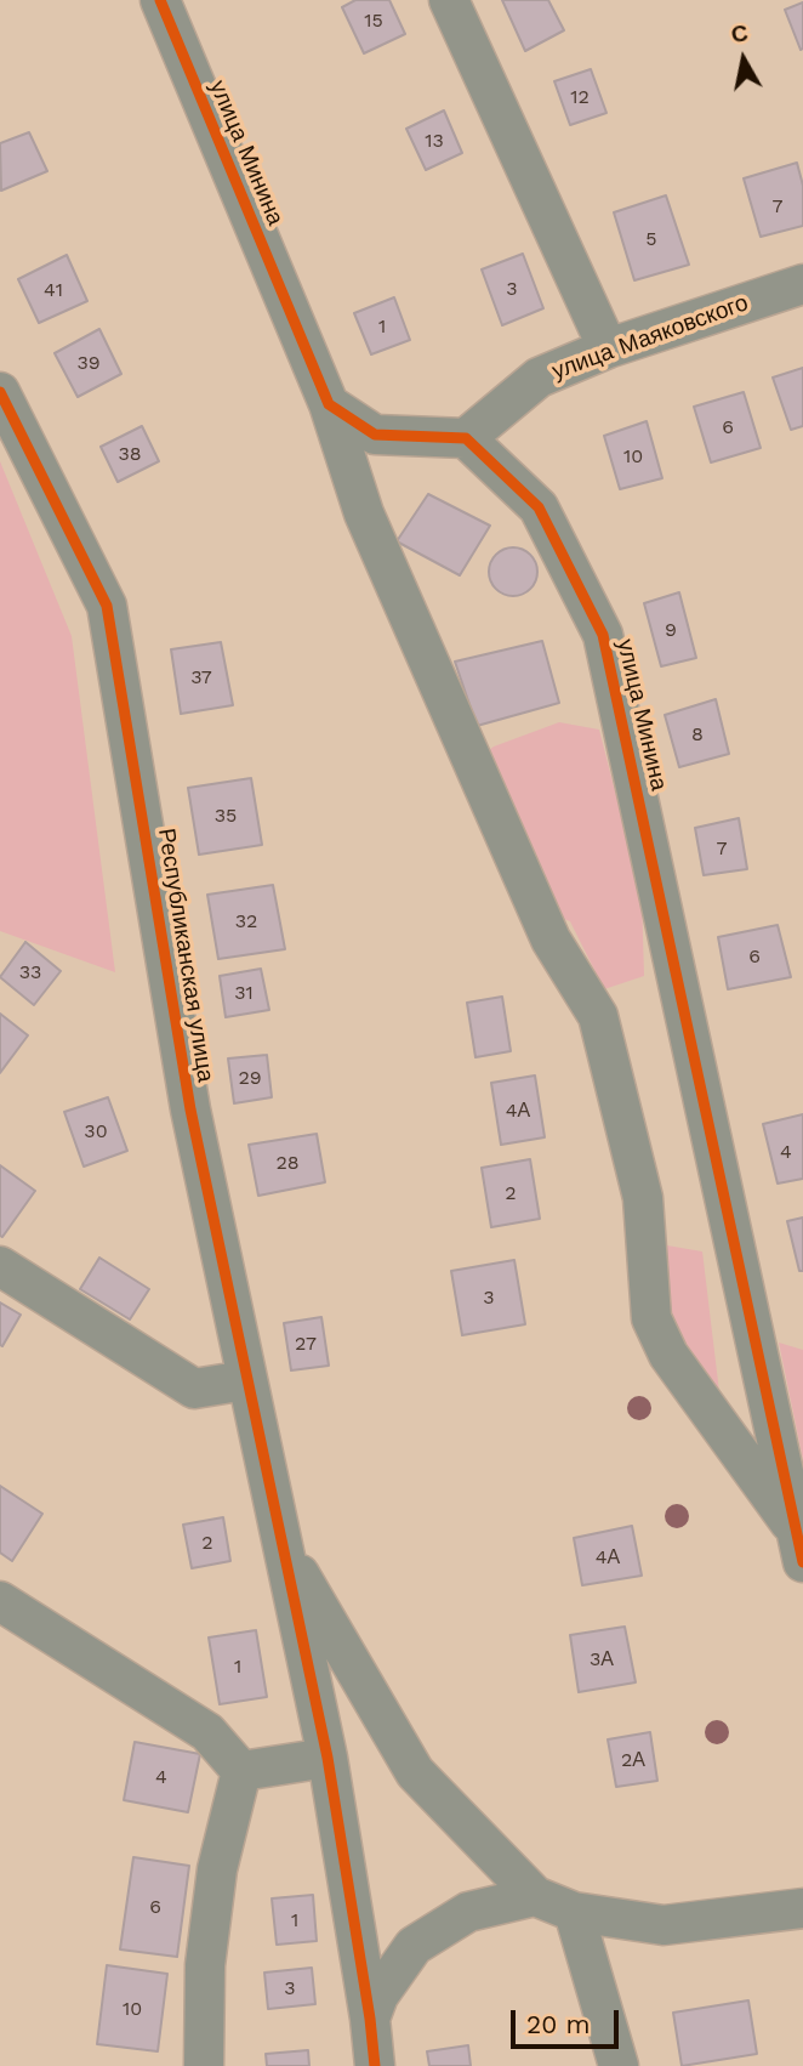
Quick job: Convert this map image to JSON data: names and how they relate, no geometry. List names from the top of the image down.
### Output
{
  "streets": {
    "street": ["улица Минина", "улица Маяковского", "Республиканская улица"]
  },
  "crossings": [
    ["улица Минина", "улица Маяковского"]
  ],
  "house_numbers": [
    "15",
    "12",
    "13",
    "7",
    "5",
    "3",
    "41",
    "1",
    "39",
    "6",
    "38",
    "10",
    "9",
    "37",
    "8",
    "35",
    "7",
    "32",
    "6",
    "33",
    "31",
    "29",
    "4А",
    "30",
    "4",
    "28",
    "2",
    "3",
    "27",
    "2",
    "4А",
    "3А",
    "1",
    "2А",
    "4",
    "6",
    "1",
    "3",
    "10"
  ],
  "scale_bar": "20 m",
  "north": "top"
}
